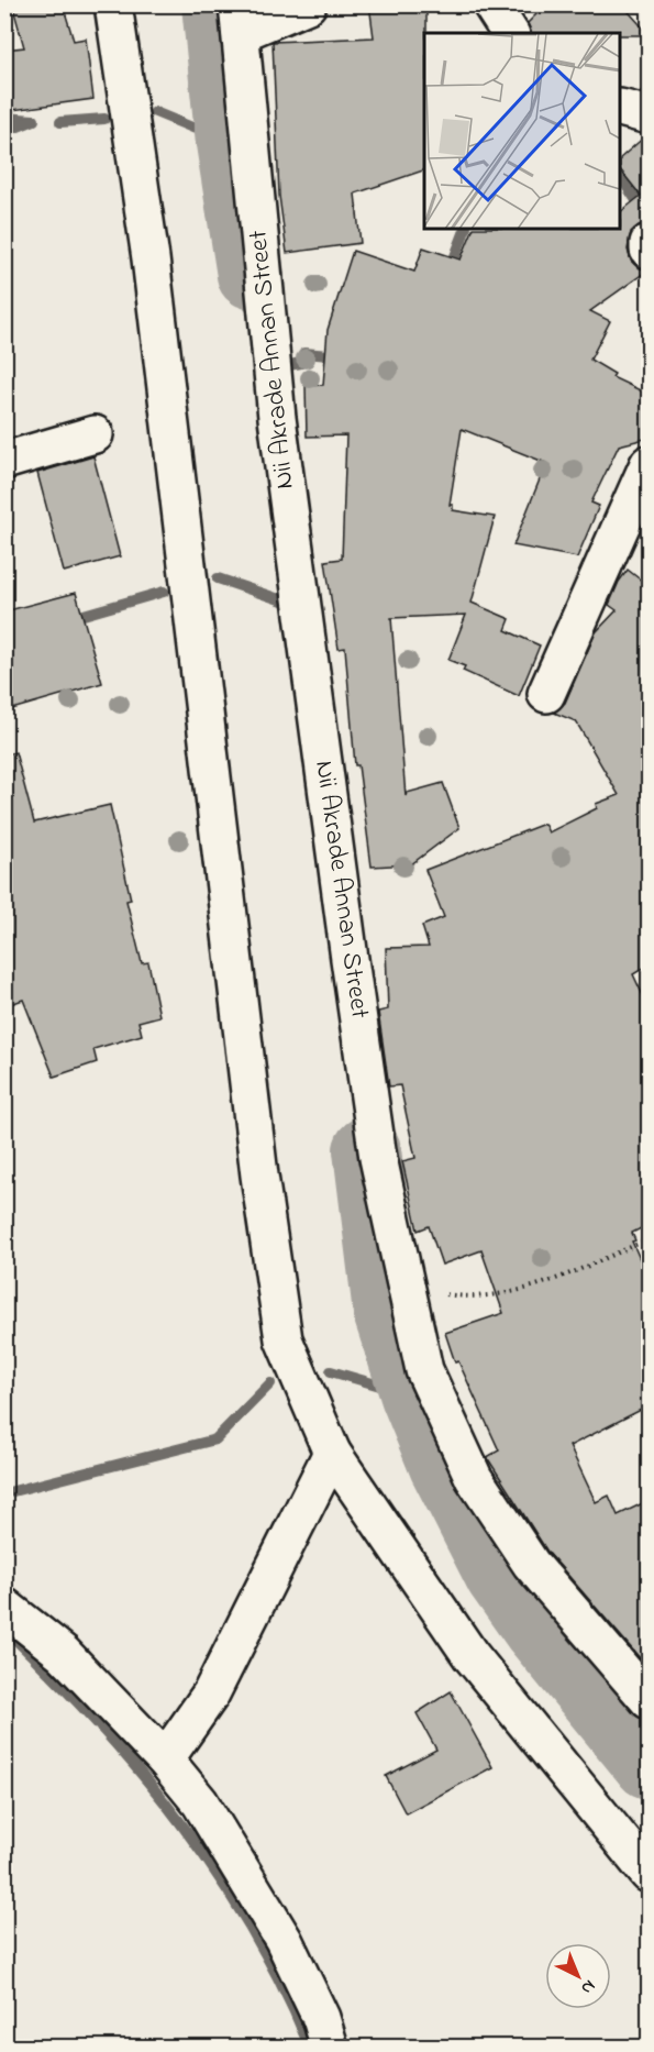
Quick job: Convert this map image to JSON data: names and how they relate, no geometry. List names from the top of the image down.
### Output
{
  "streets": {
    "street": ["Nii Akrade Annan Street"]
  },
  "north": "bottom right"
}
